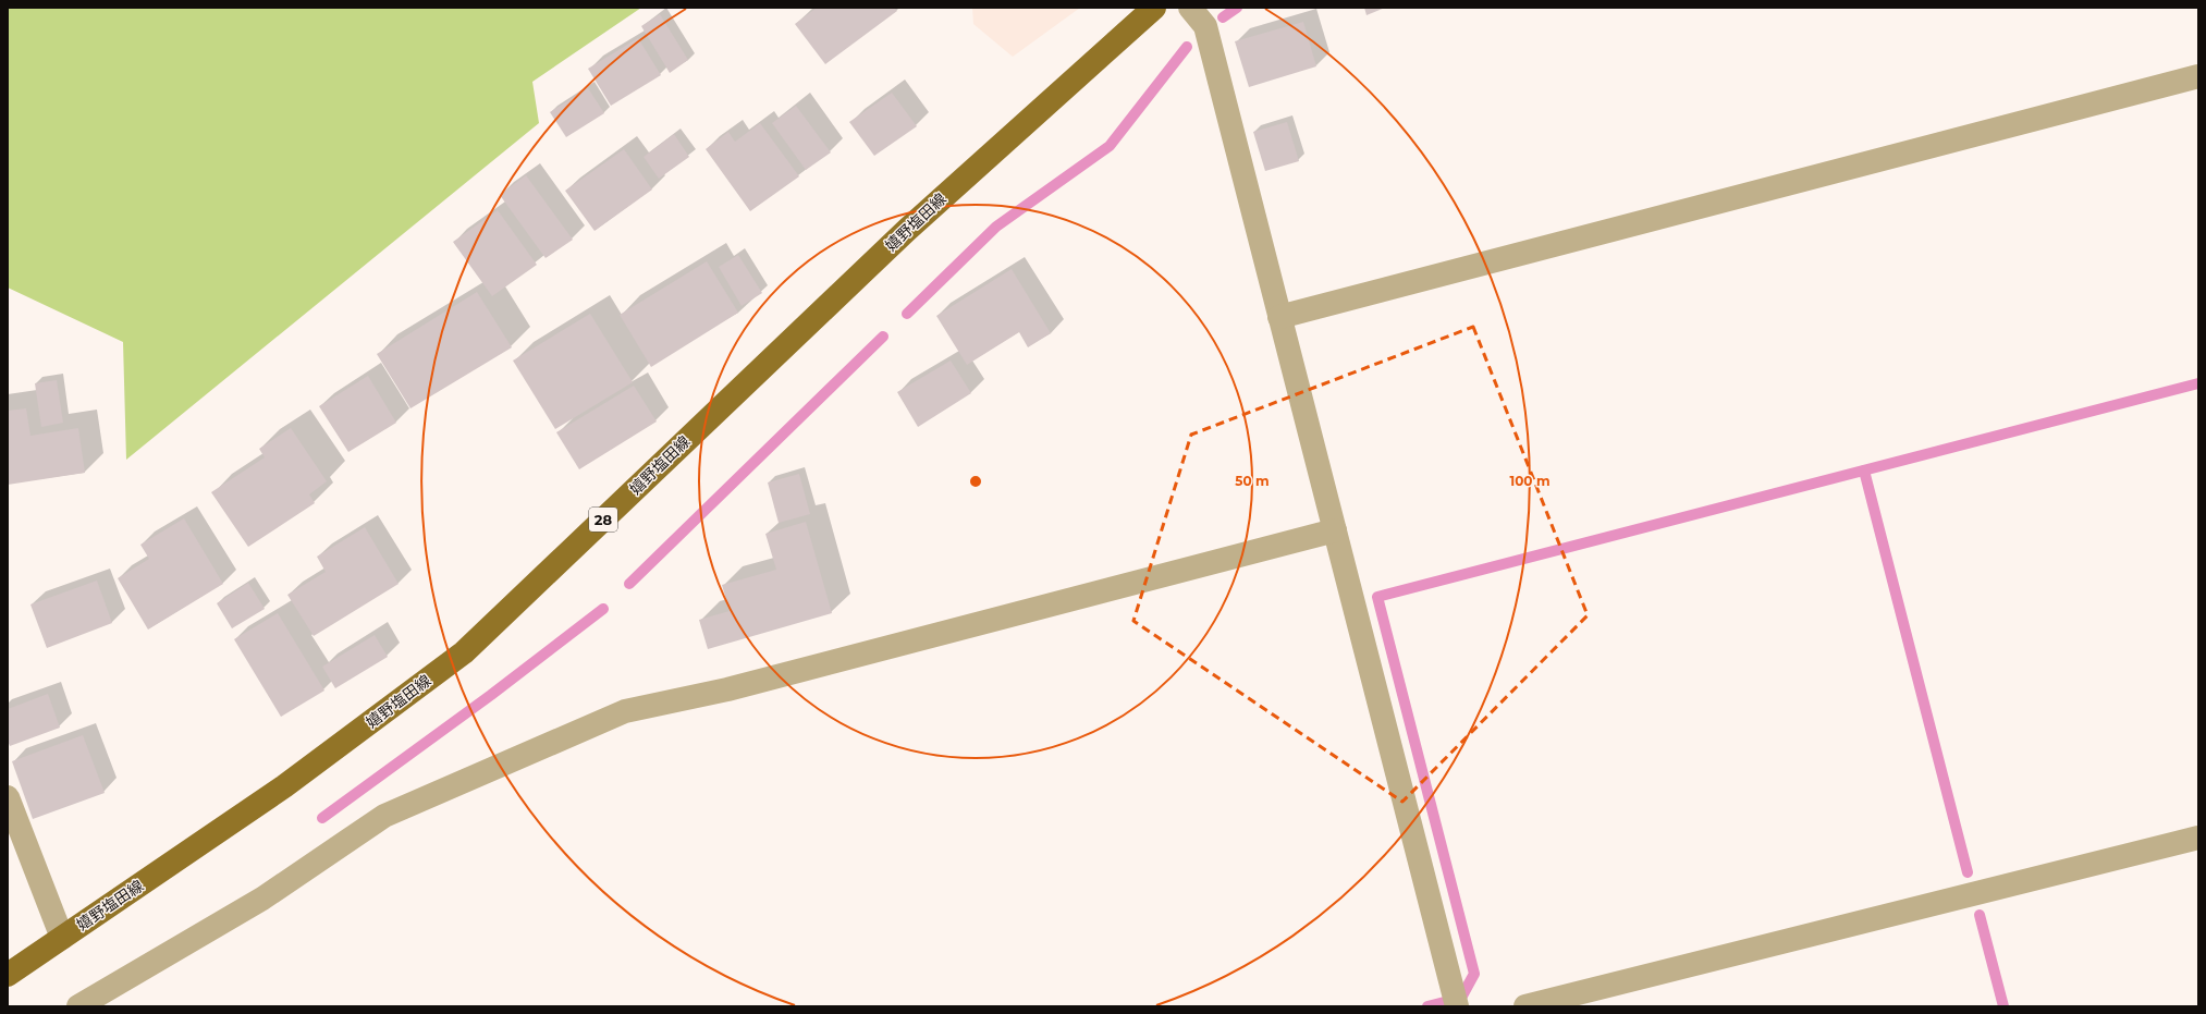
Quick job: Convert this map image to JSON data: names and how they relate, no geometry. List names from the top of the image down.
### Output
{
  "streets": {
    "main road": ["嬉野塩田線", "28"]
  },
  "rings": ["50 m", "100 m"]
}
